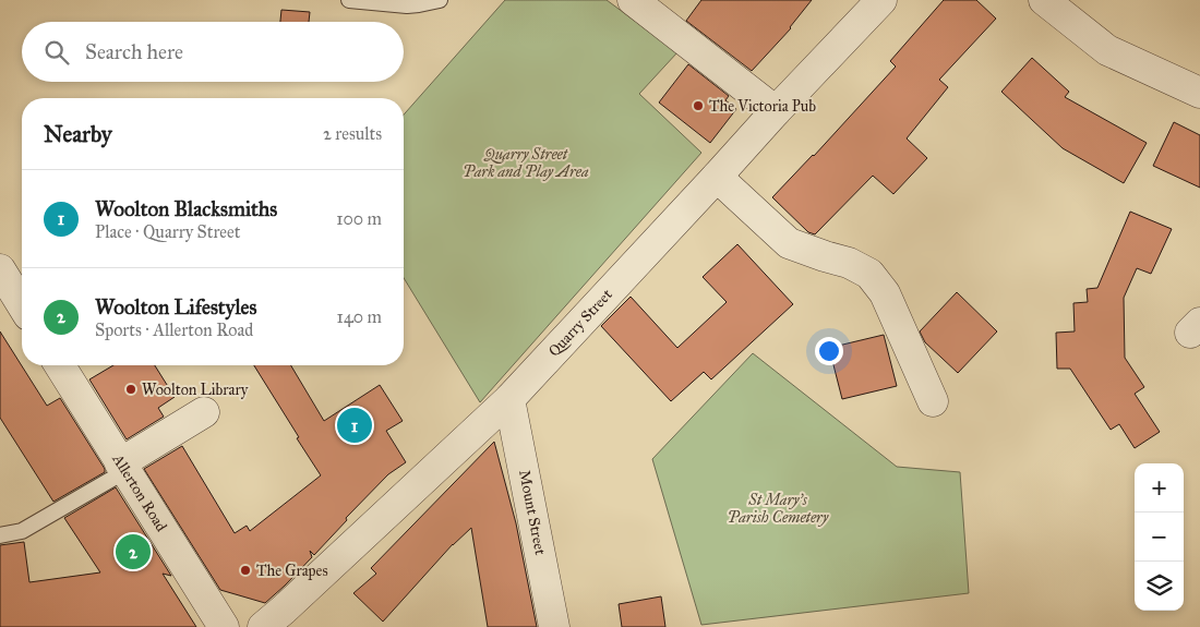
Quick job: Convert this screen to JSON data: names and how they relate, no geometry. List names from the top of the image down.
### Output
{
  "streets": {
    "street": ["Quarry Street", "Allerton Road", "Mount Street"]
  },
  "crossings": [
    ["Quarry Street", "Mount Street"]
  ],
  "parks": ["Quarry Street Park and Play Area", "St Mary's Parish Cemetery"],
  "places": ["The Victoria Pub", "Woolton Library", "The Grapes"],
  "page": {
    "search": "Search here",
    "heading": ["Nearby", "2 results"],
    "list": [
      {
        "mark": "1",
        "name": "Woolton Blacksmiths",
        "note": "Place · Quarry Street",
        "value": "100 m"
      },
      {
        "mark": "2",
        "name": "Woolton Lifestyles",
        "note": "Sports · Allerton Road",
        "value": "140 m"
      }
    ],
    "pins": ["1", "2"],
    "map_buttons": ["+", "−"]
  }
}
